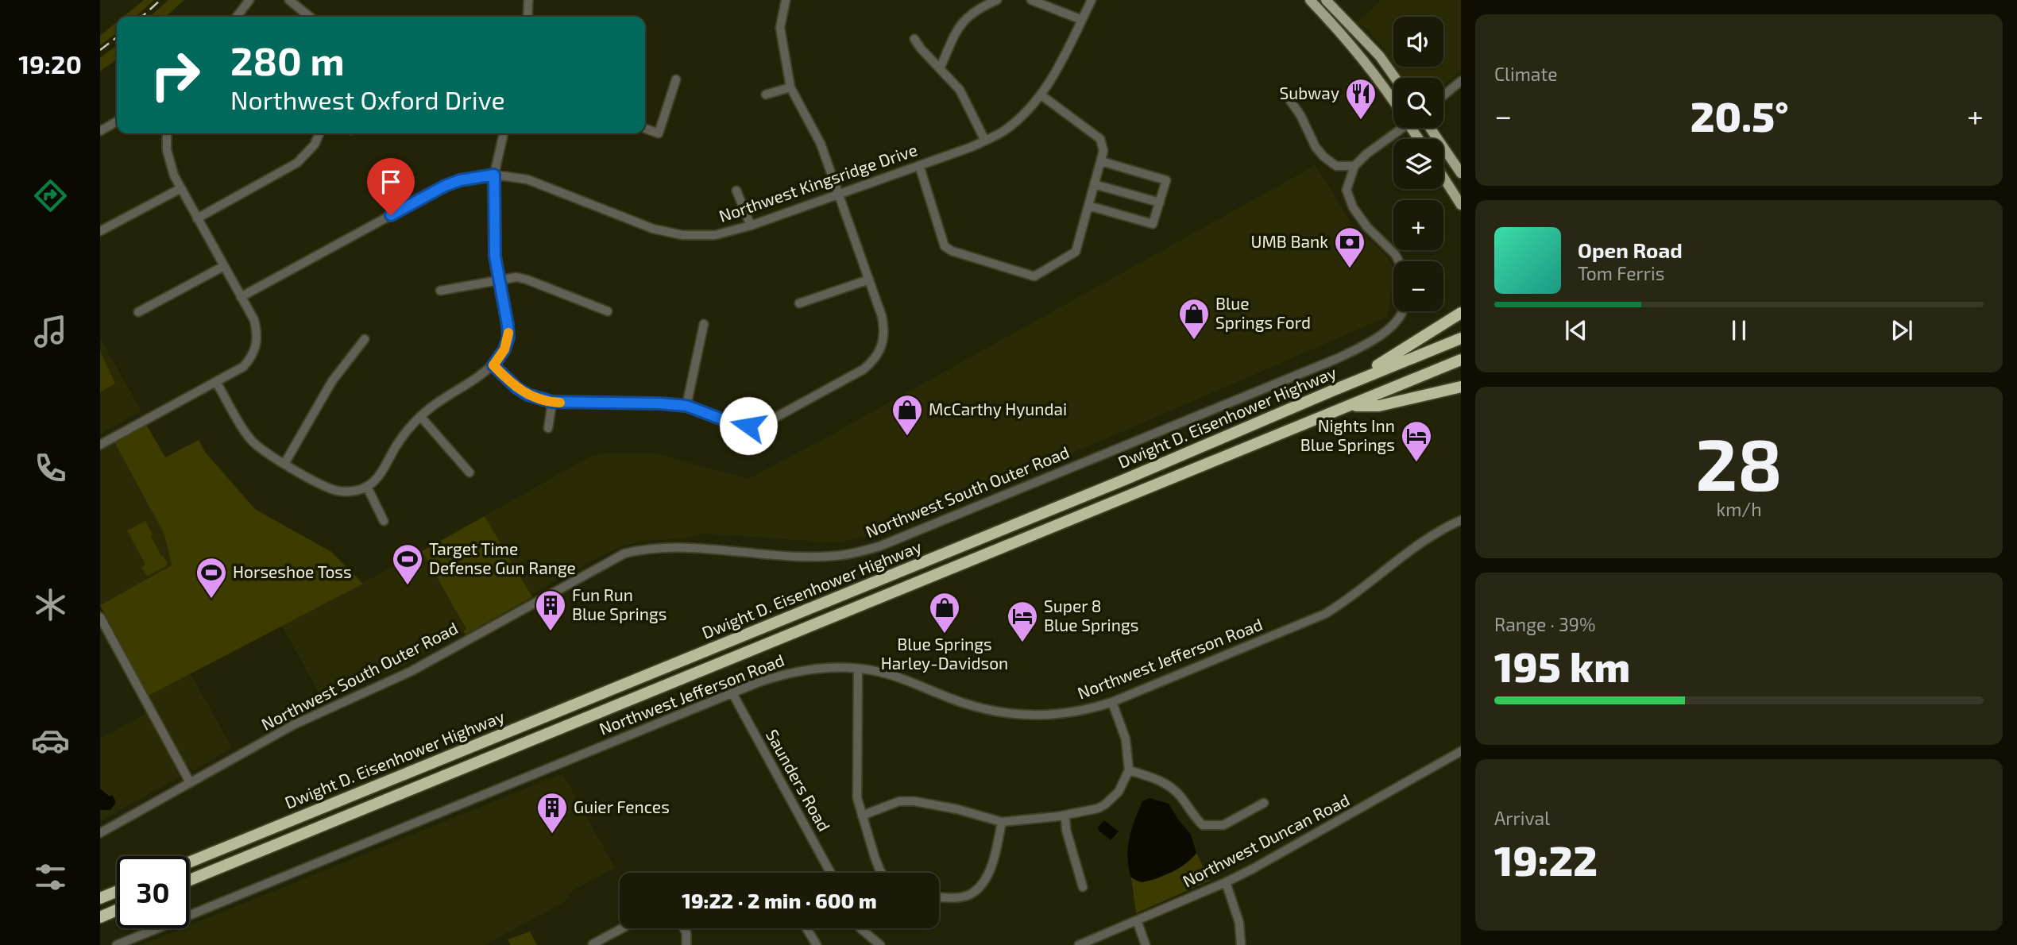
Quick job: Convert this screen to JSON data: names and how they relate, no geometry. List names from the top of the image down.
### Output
{
  "streets": {
    "highway": ["Dwight D. Eisenhower Highway"],
    "street": [
      "Northwest Kingsridge Drive",
      "Northwest South Outer Road",
      "Northwest Jefferson Road",
      "Saunders Road",
      "Northwest Duncan Road"
    ]
  },
  "crossings": [
    ["Northwest Jefferson Road", "Saunders Road"]
  ],
  "places": {
    "restaurant": ["Subway"],
    "bank": ["UMB Bank"],
    "shop": ["Blue Springs Ford", "McCarthy Hyundai", "Blue Springs Harley-Davidson"],
    "hotel": ["Nights Inn Blue Springs", "Super 8 Blue Springs"],
    "sports": ["Target Time Defense Gun Range", "Horseshoe Toss"],
    "building": ["Fun Run Blue Springs", "Guier Fences"]
  },
  "page": {
    "tabs": "19:20",
    "tile": [
      "Climate",
      ["28", "km/h"],
      ["Range · 39%", "195 km"],
      ["Arrival", "19:22"]
    ],
    "map_buttons": ["+", "−"],
    "turn": ["280 m", "Northwest Oxford Drive"],
    "heat": ["−", "20.5°", "+"],
    "song": ["Open Road", "Tom Ferris"],
    "limit": "30",
    "trip": "19:22 · 2 min · 600 m"
  }
}
